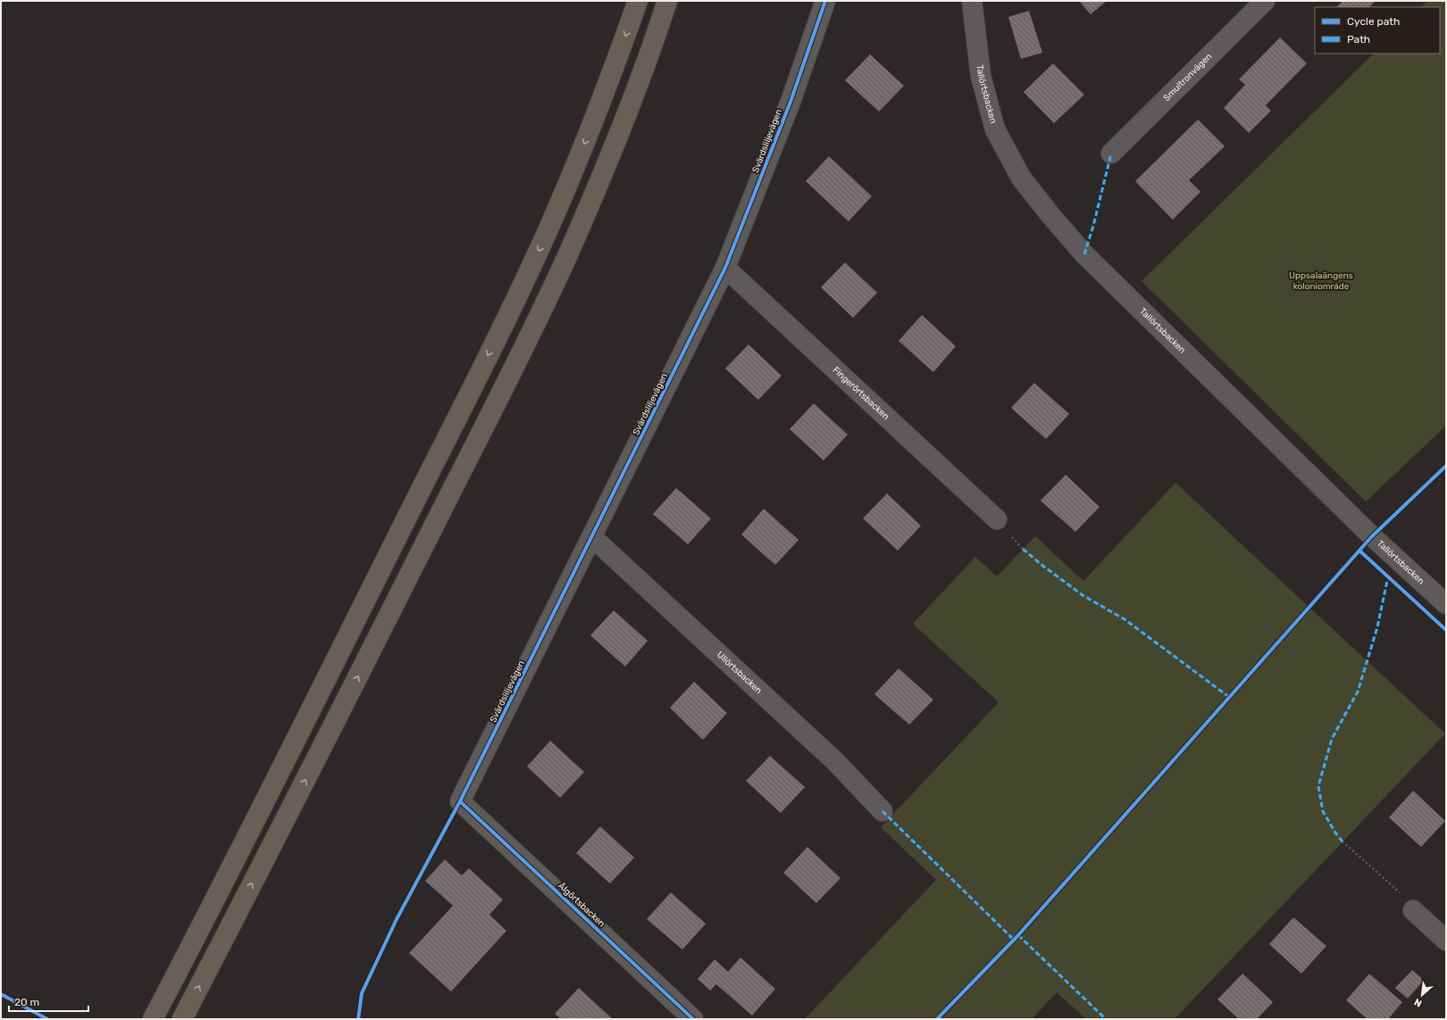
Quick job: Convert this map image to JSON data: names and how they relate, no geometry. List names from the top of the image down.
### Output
{
  "streets": {
    "street": [
      "Smultronvägen",
      "Tallörtsbacken",
      "Svärdsliljevägen",
      "Fingerörtsbacken",
      "Ullörtsbacken",
      "Älgörtsbacken"
    ]
  },
  "crossings": [
    ["Svärdsliljevägen", "Fingerörtsbacken"],
    ["Svärdsliljevägen", "Ullörtsbacken"],
    ["Svärdsliljevägen", "Älgörtsbacken"]
  ],
  "parks": ["Uppsalaängens koloniområde"],
  "legend": ["Cycle path", "Path"],
  "scale_bar": "20 m",
  "north": "bottom left"
}
